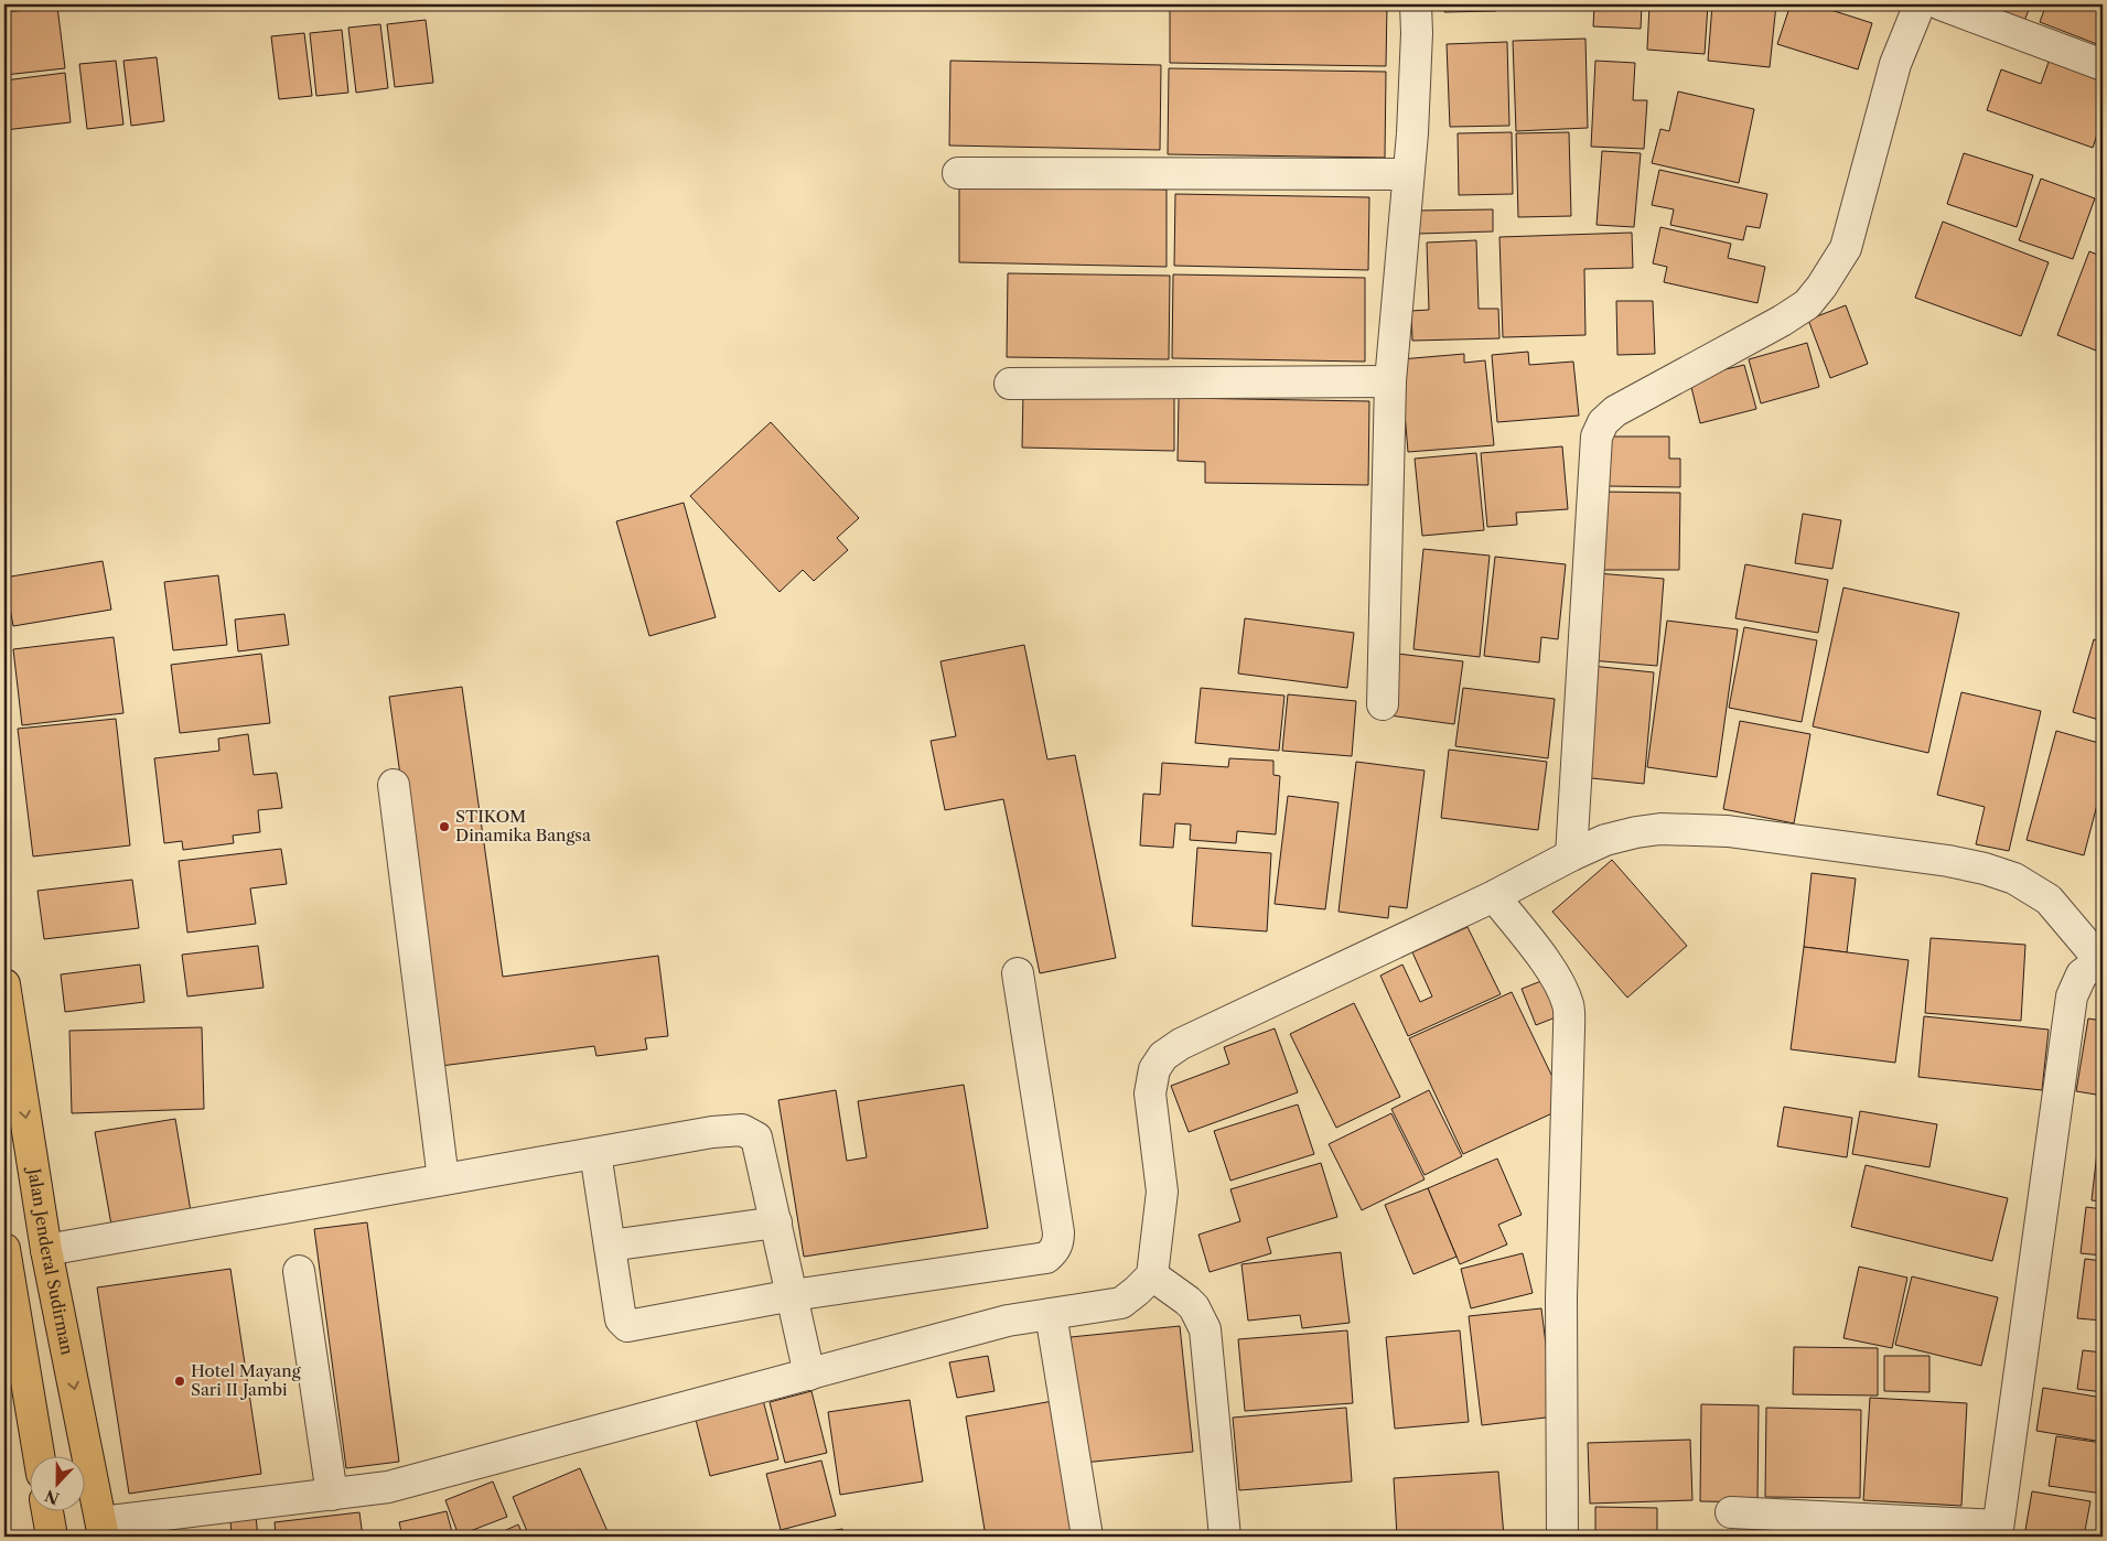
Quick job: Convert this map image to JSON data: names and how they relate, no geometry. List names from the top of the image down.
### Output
{
  "streets": {
    "highway": ["Jalan Jenderal Sudirman"]
  },
  "places": ["STIKOM Dinamika Bangsa", "Hotel Mayang Sari II Jambi"],
  "north": "bottom"
}
